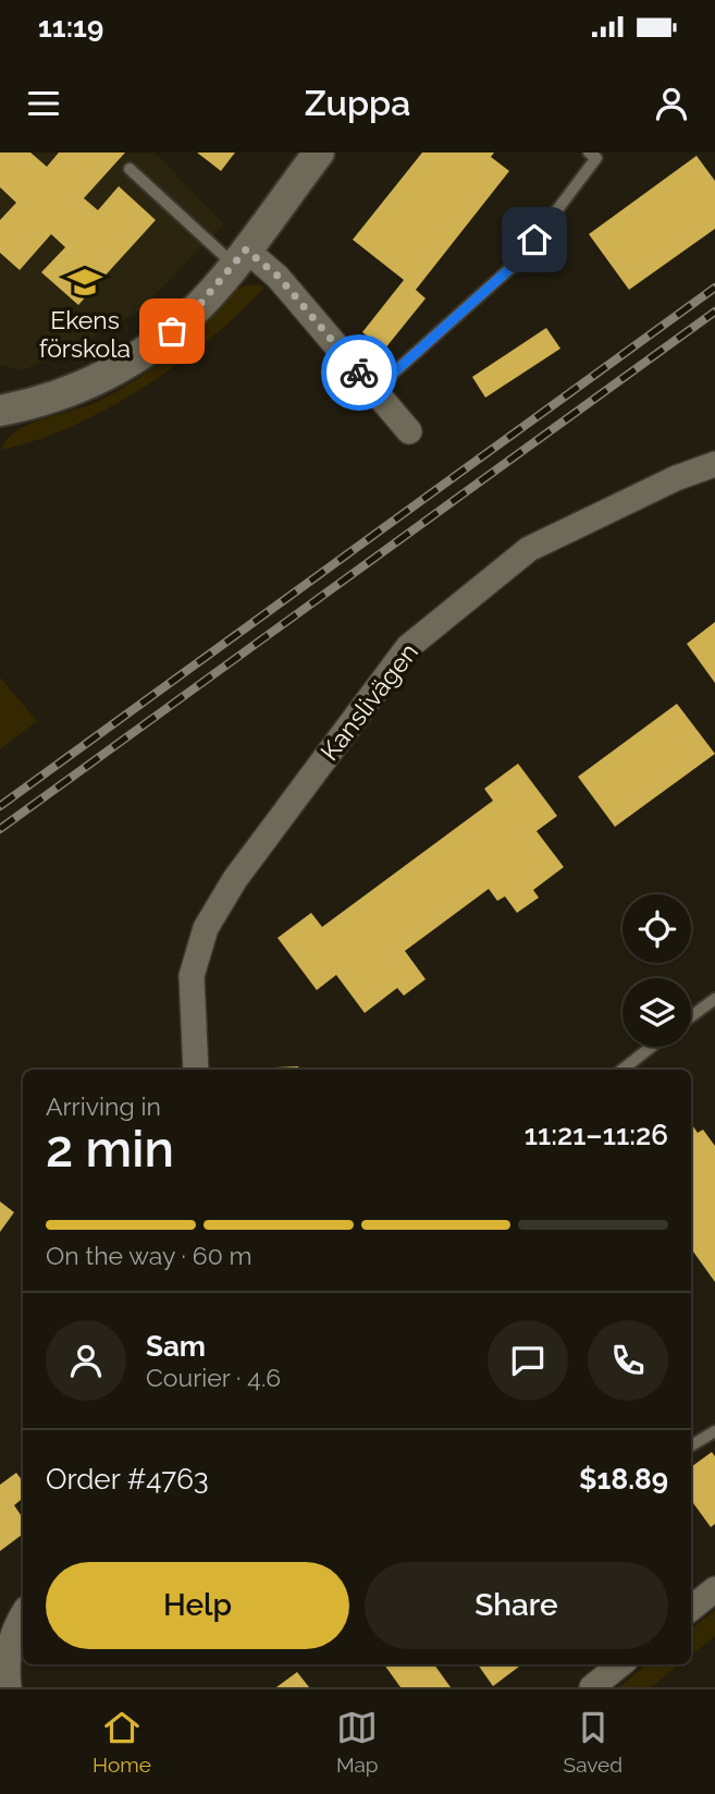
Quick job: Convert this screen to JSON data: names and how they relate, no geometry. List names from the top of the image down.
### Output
{
  "streets": {
    "street": ["Kanslivägen"]
  },
  "places": {
    "school or university": ["Ekens förskola"]
  },
  "page": {
    "status": "11:19",
    "header": "Zuppa",
    "heading": ["2 min", "Arriving in", "11:21–11:26"],
    "panel": [
      "Sam",
      "Courier · 4.6",
      "Order #4763",
      "$18.89"
    ],
    "bar": "On the way · 60 m",
    "buttons": ["Help", "Share"],
    "tabs": ["Home", "Map", "Saved"]
  }
}
